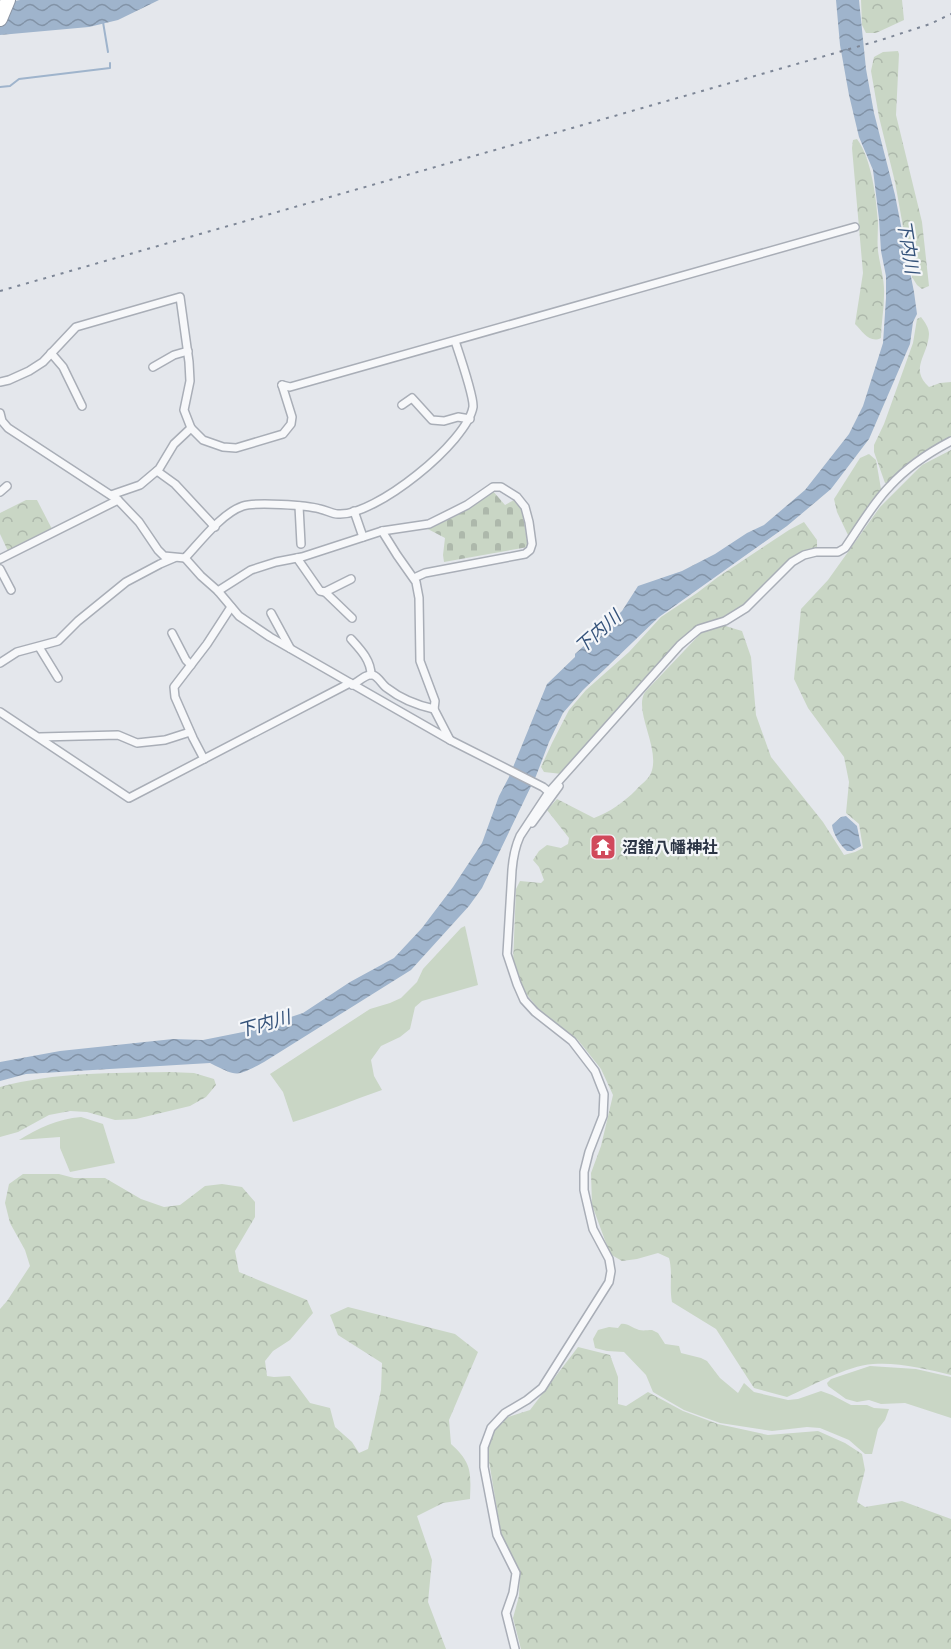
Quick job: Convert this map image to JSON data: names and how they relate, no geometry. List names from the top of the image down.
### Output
{
  "water": ["下内川"],
  "places": {
    "temple": ["沼舘八幡神社"]
  }
}
